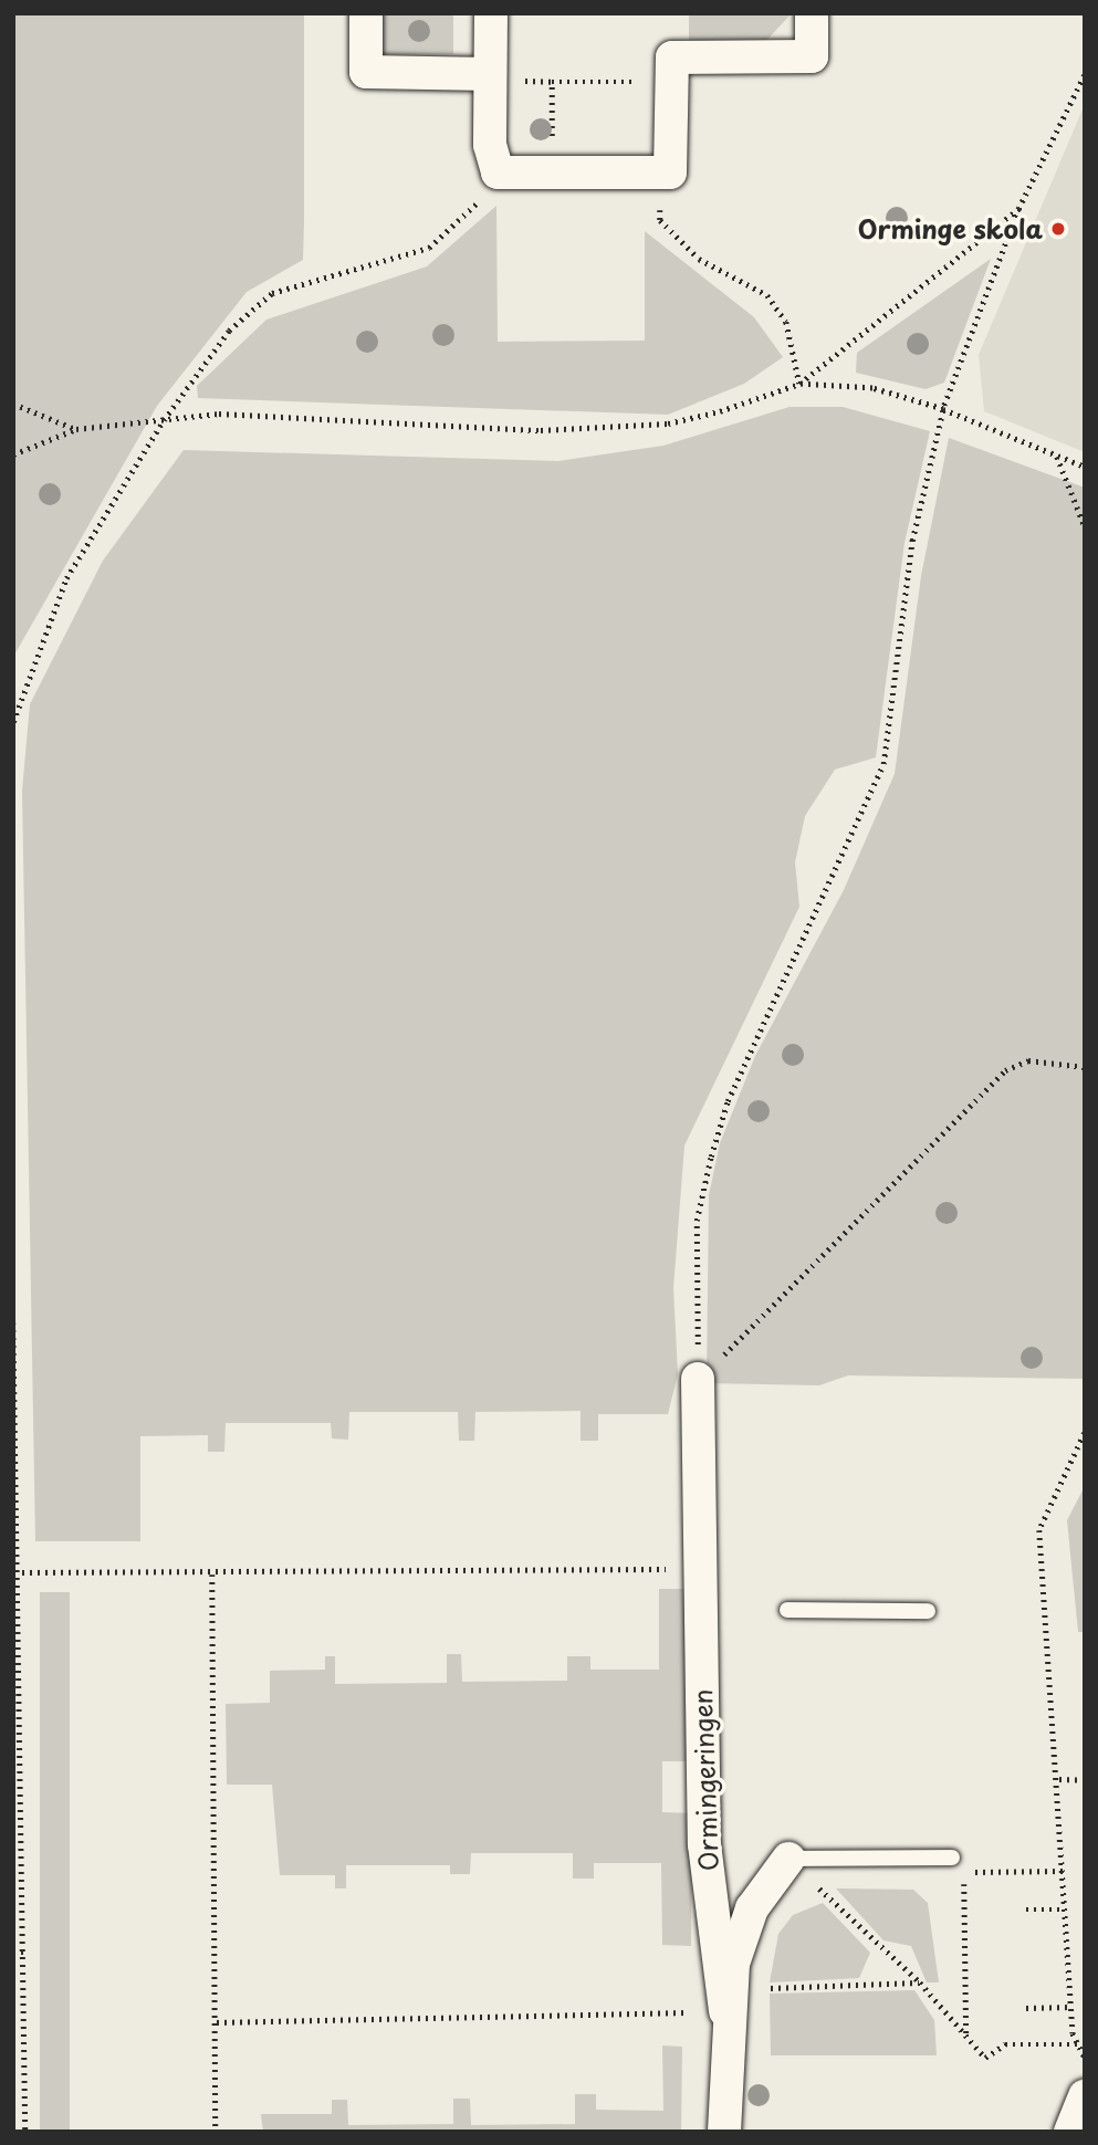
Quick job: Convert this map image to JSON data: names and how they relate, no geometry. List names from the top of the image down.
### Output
{
  "streets": {
    "street": ["Ormingeringen"]
  },
  "places": ["Orminge skola"]
}
